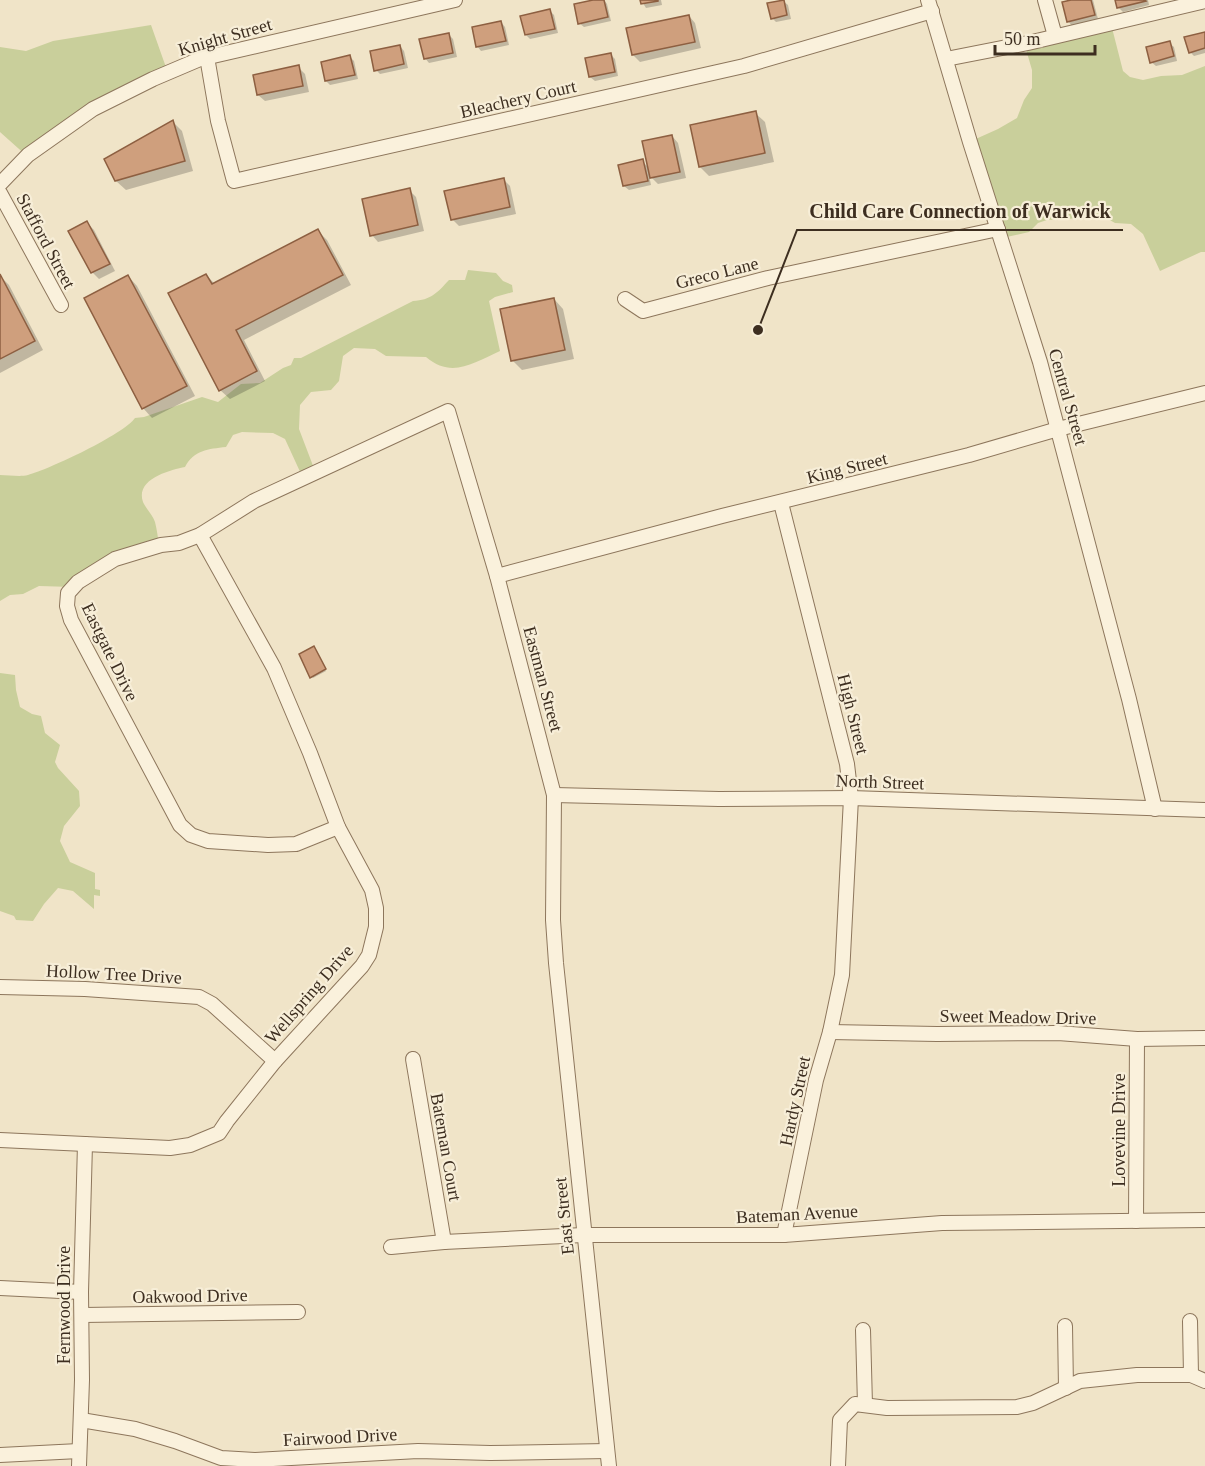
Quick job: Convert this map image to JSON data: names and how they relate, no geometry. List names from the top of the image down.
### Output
{
  "streets": {
    "street": [
      "Knight Street",
      "Bleachery Court",
      "Stafford Street",
      "Greco Lane",
      "Central Street",
      "King Street",
      "Eastgate Drive",
      "Eastman Street",
      "High Street",
      "North Street",
      "Hollow Tree Drive",
      "Wellspring Drive",
      "Sweet Meadow Drive",
      "Hardy Street",
      "Lovevine Drive",
      "Bateman Court",
      "Bateman Avenue",
      "East Street",
      "Oakwood Drive",
      "Fernwood Drive",
      "Fairwood Drive"
    ]
  },
  "crossings": [
    ["Knight Street", "Bleachery Court"],
    ["Bleachery Court", "Central Street"],
    ["Greco Lane", "Central Street"],
    ["Central Street", "King Street"],
    ["Central Street", "North Street"],
    ["King Street", "Eastman Street"],
    ["King Street", "High Street"],
    ["Eastgate Drive", "Eastman Street"],
    ["Eastgate Drive", "Wellspring Drive"],
    ["Eastman Street", "North Street"],
    ["Eastman Street", "East Street"],
    ["High Street", "North Street"],
    ["High Street", "Hardy Street"],
    ["Hollow Tree Drive", "Wellspring Drive"],
    ["Wellspring Drive", "Fernwood Drive"],
    ["Sweet Meadow Drive", "Hardy Street"],
    ["Sweet Meadow Drive", "Lovevine Drive"],
    ["Hardy Street", "Bateman Avenue"],
    ["Lovevine Drive", "Bateman Avenue"],
    ["Bateman Court", "Bateman Avenue"],
    ["Bateman Avenue", "East Street"],
    ["East Street", "Fairwood Drive"],
    ["Oakwood Drive", "Fernwood Drive"],
    ["Fernwood Drive", "Fairwood Drive"]
  ],
  "places": ["Child Care Connection of Warwick"],
  "scale_bar": "50 m"
}
